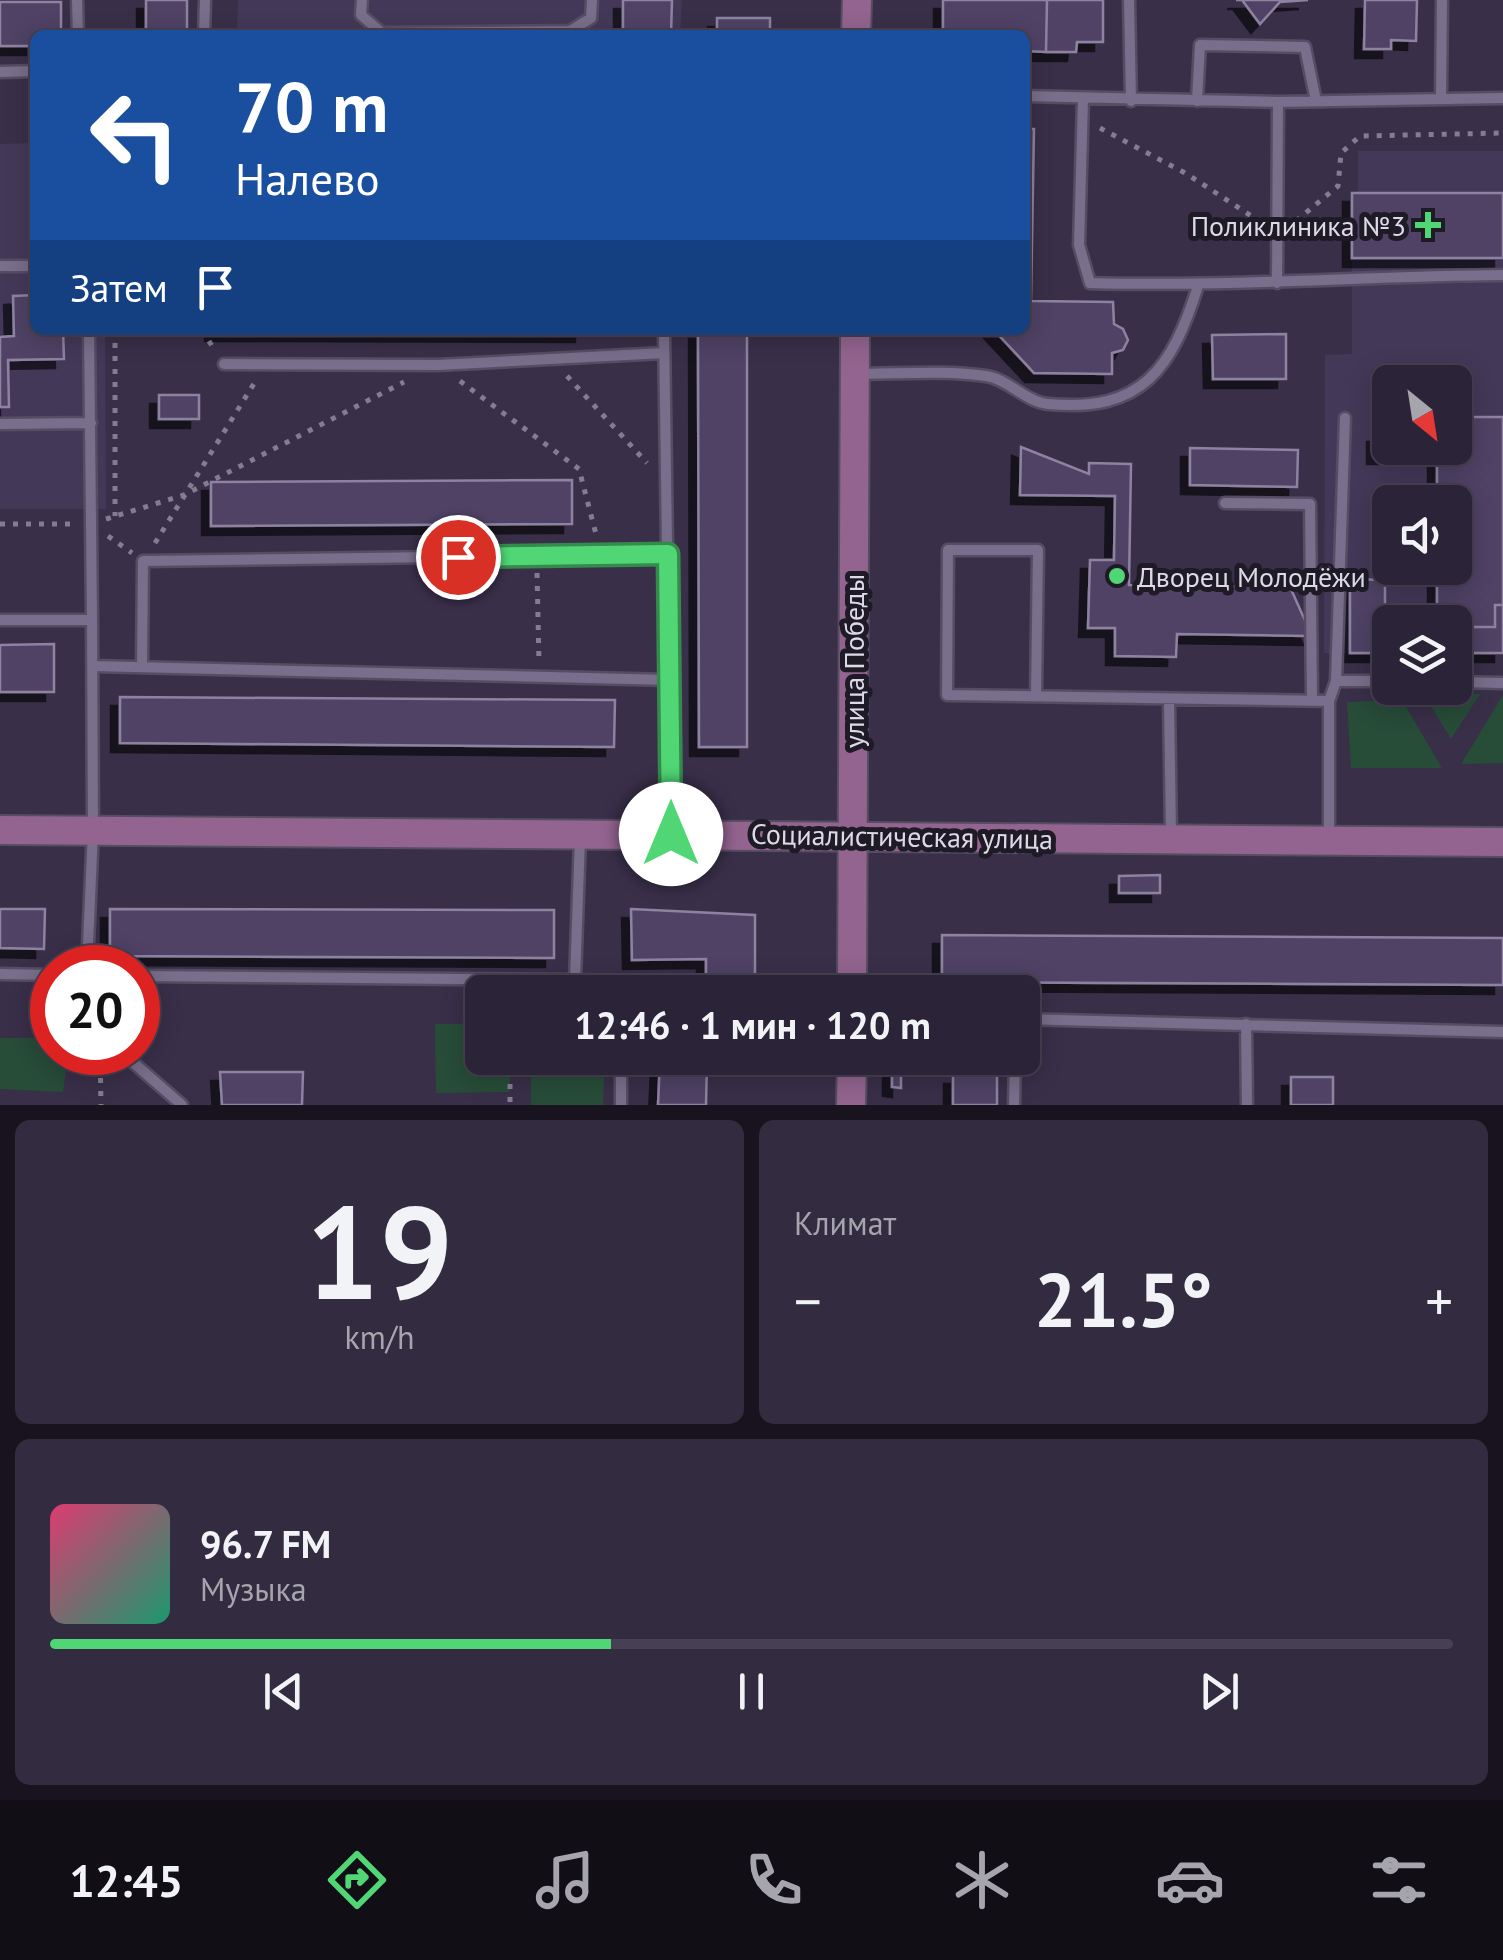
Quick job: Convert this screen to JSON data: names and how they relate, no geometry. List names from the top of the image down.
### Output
{
  "streets": {
    "main road": ["улица Победы", "Социалистическая улица"]
  },
  "crossings": [
    ["улица Победы", "Социалистическая улица"]
  ],
  "places": {
    "health": ["Поликлиника №3"],
    "other": ["Дворец Молодёжи"]
  },
  "north": "bottom right",
  "page": {
    "turn": ["70 m", "Налево"],
    "then": "Затем",
    "limit": "20",
    "trip": "12:46 · 1 мин · 120 m",
    "tile": [
      ["19", "km/h"],
      "Климат"
    ],
    "heat": ["−", "21.5°", "+"],
    "song": ["96.7 FM", "Музыка"],
    "tabs": "12:45"
  }
}
